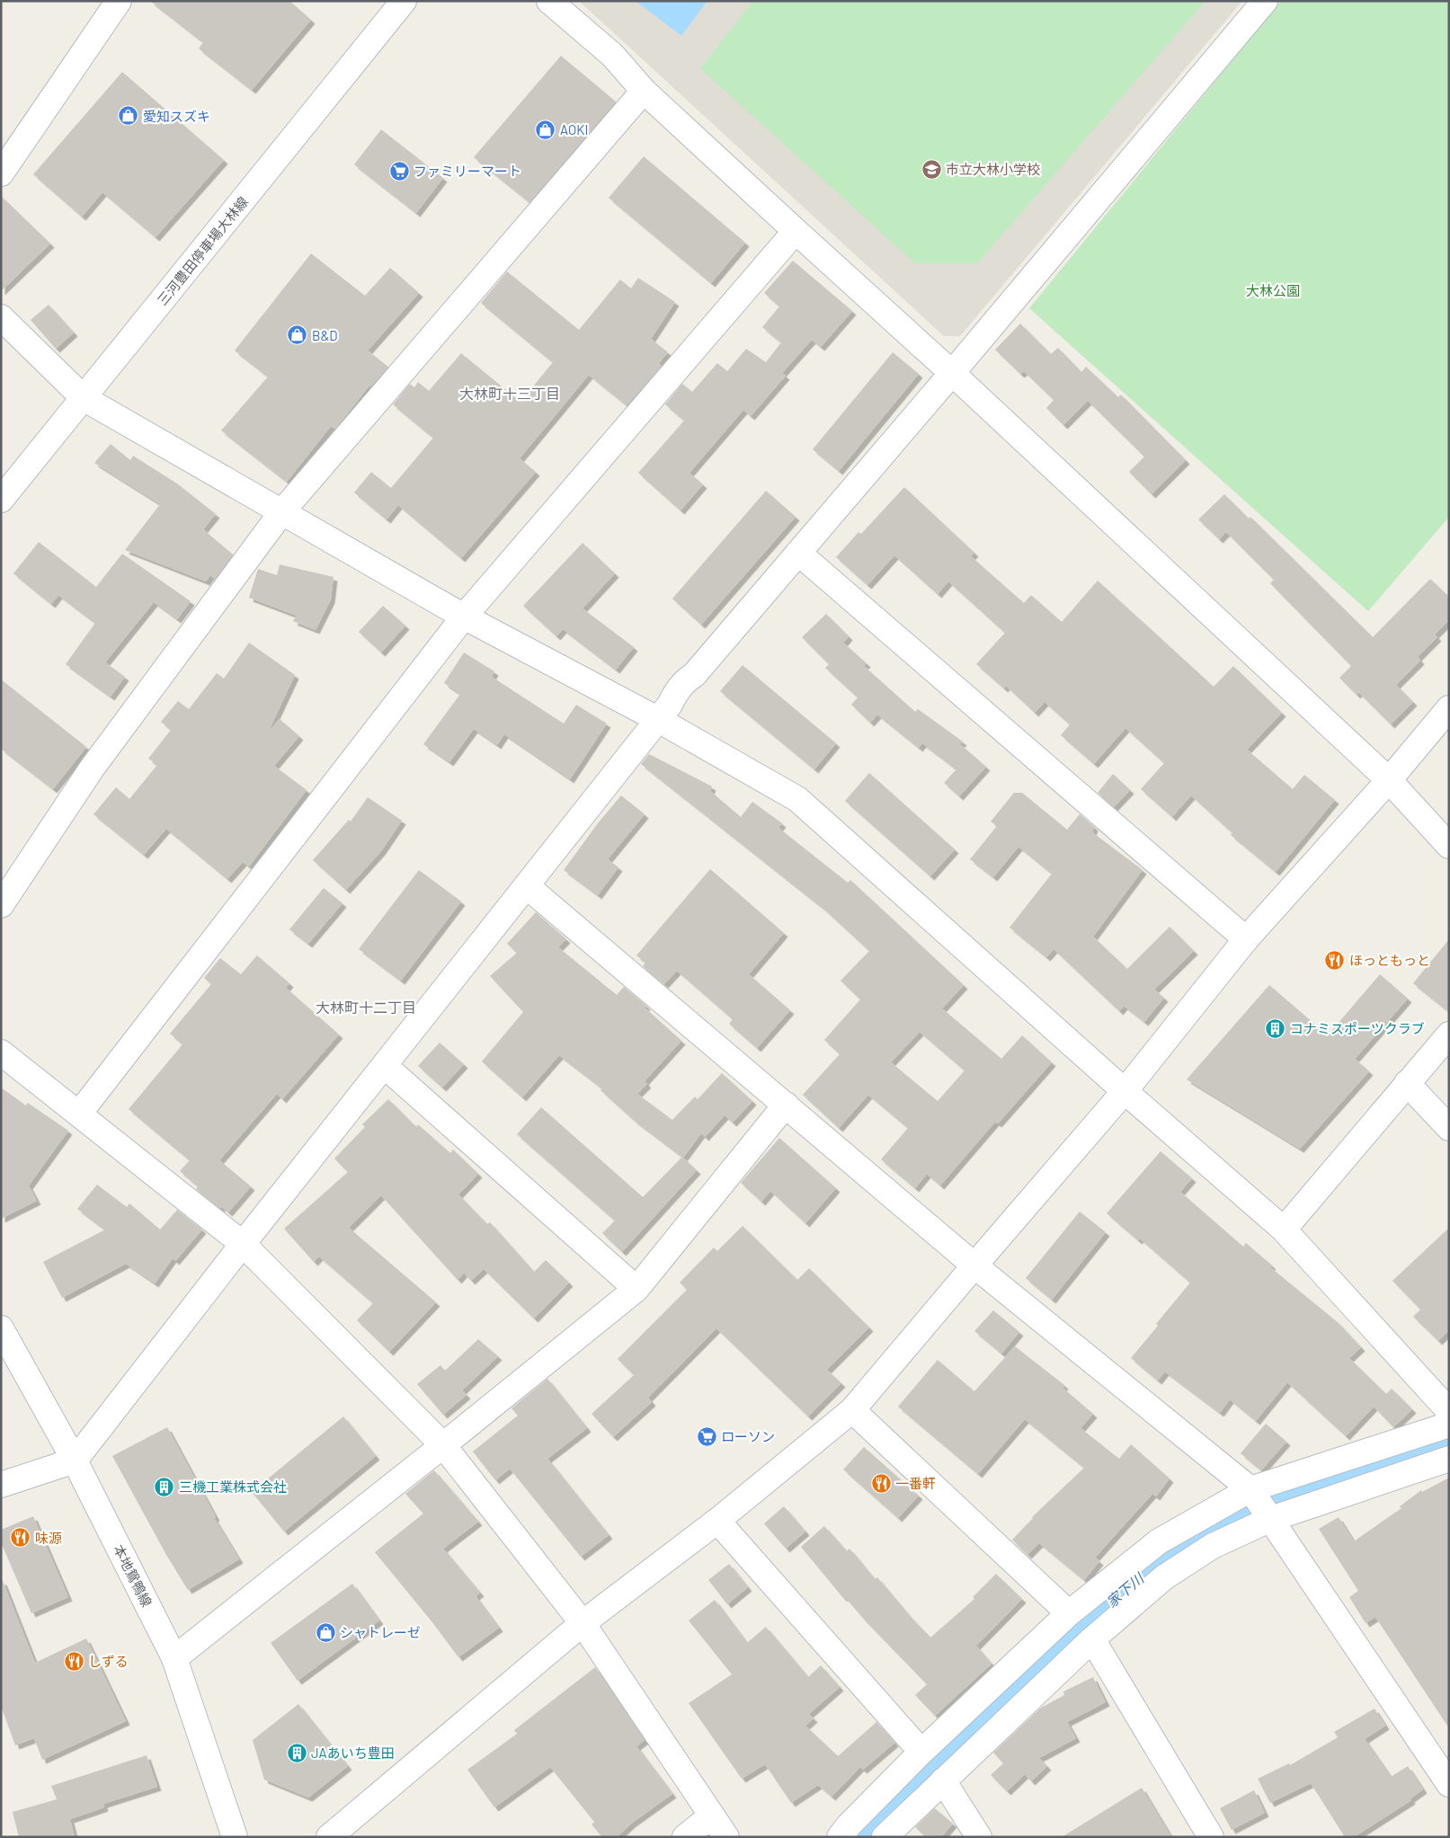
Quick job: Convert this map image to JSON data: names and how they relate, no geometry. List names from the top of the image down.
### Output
{
  "streets": {
    "street": ["三河豊田停車場大林線", "本地鴛鴨線"]
  },
  "districts": ["大林町十三丁目", "大林町十二丁目"],
  "water": ["家下川"],
  "parks": ["大林公園"],
  "places": {
    "shop": [
      "愛知スズキ",
      "AOKI",
      "B&D",
      "シャトレーゼ"
    ],
    "school or university": ["市立大林小学校"],
    "supermarket": ["ファミリーマート", "ローソン"],
    "restaurant": [
      "ほっともっと",
      "一番軒",
      "味源",
      "しずる"
    ],
    "building": ["コナミスポーツクラブ", "三機工業株式会社", "JAあいち豊田"]
  }
}
